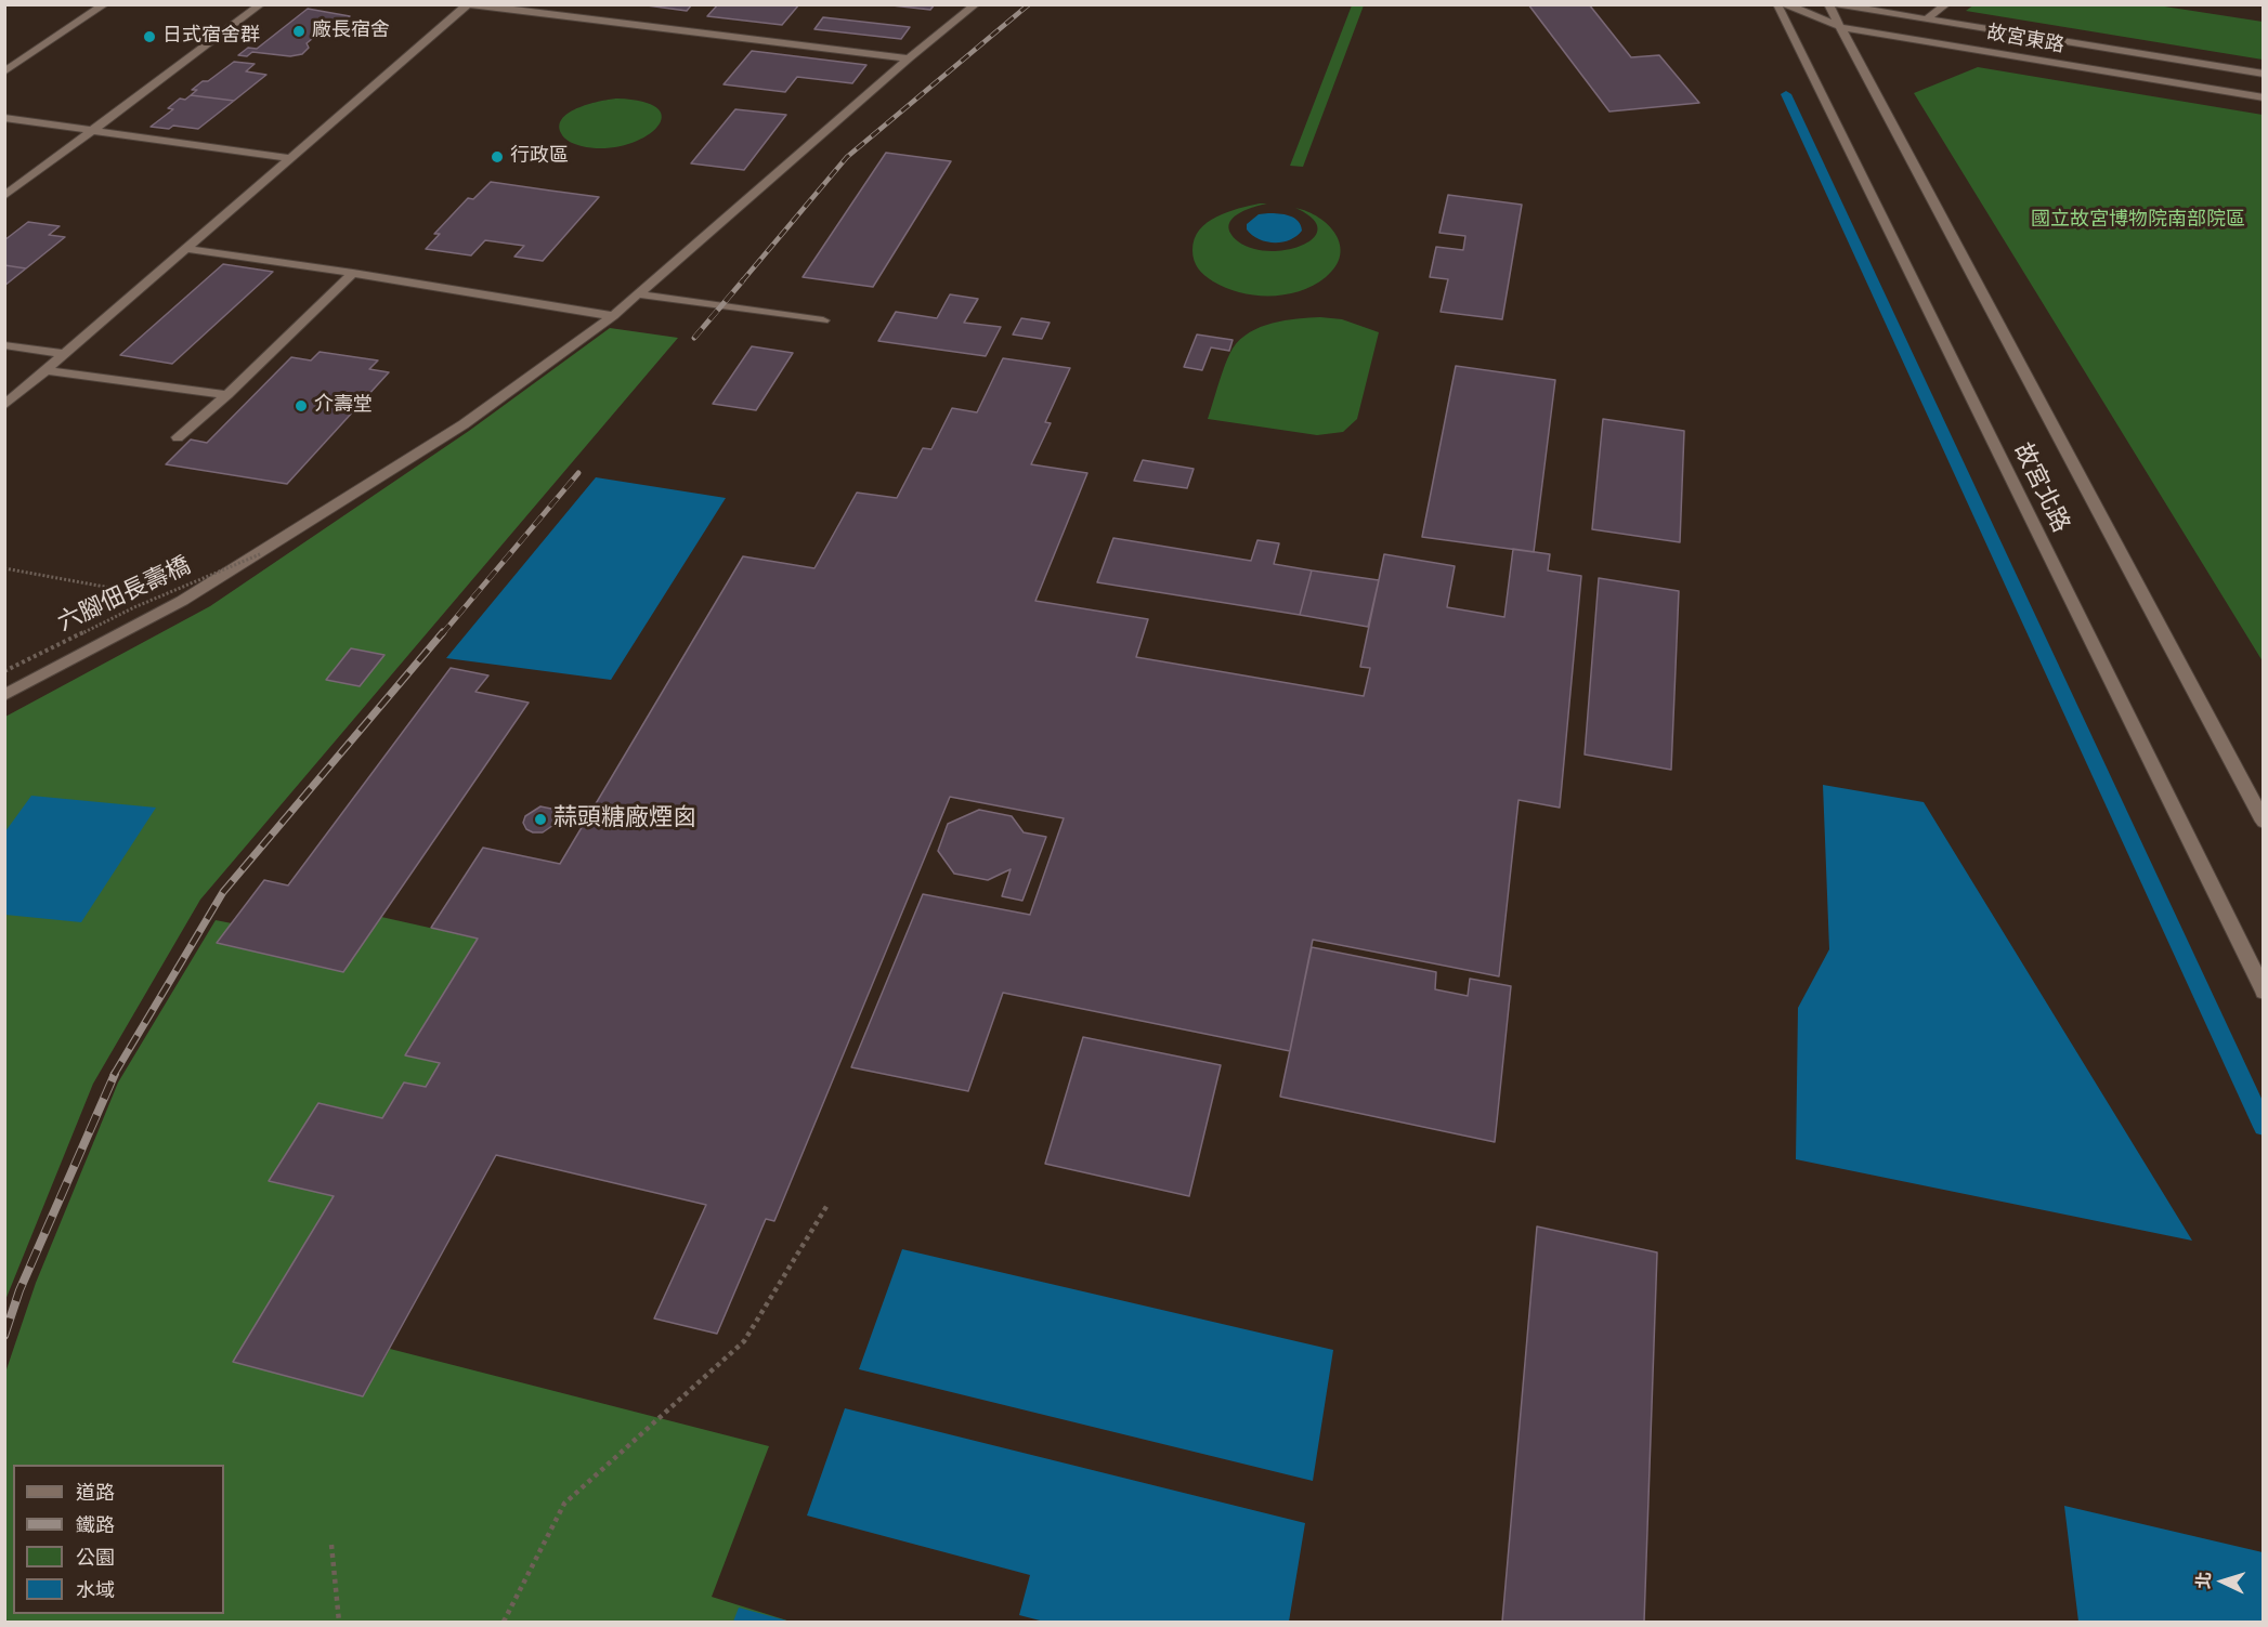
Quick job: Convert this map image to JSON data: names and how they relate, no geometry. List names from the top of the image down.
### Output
{
  "streets": {
    "street": ["故宮東路", "故宮北路"],
    "path": ["六腳佃長壽橋"]
  },
  "crossings": [
    ["故宮東路", "故宮北路"]
  ],
  "parks": ["國立故宮博物院南部院區"],
  "places": [
    "廠長宿舍",
    "日式宿舍群",
    "行政區",
    "介壽堂",
    "蒜頭糖廠煙囪"
  ],
  "legend": [
    "道路",
    "鐵路",
    "公園",
    "水域"
  ],
  "north": "left"
}
